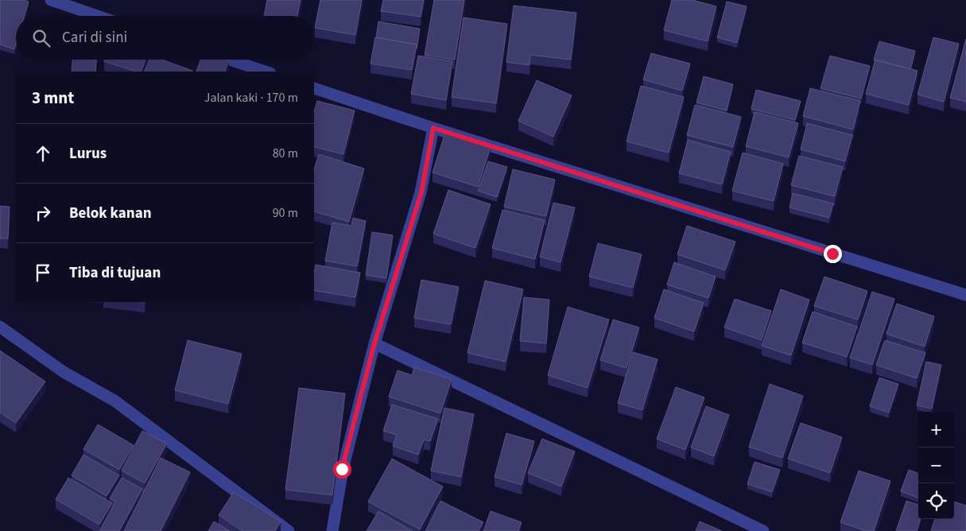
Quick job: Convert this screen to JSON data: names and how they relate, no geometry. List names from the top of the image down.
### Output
{
  "page": {
    "search": "Cari di sini",
    "heading": ["3 mnt", "Jalan kaki · 170 m"],
    "list": [
      ["Lurus", "80 m"],
      ["Belok kanan", "90 m"],
      "Tiba di tujuan"
    ],
    "map_buttons": ["+", "−"]
  }
}
